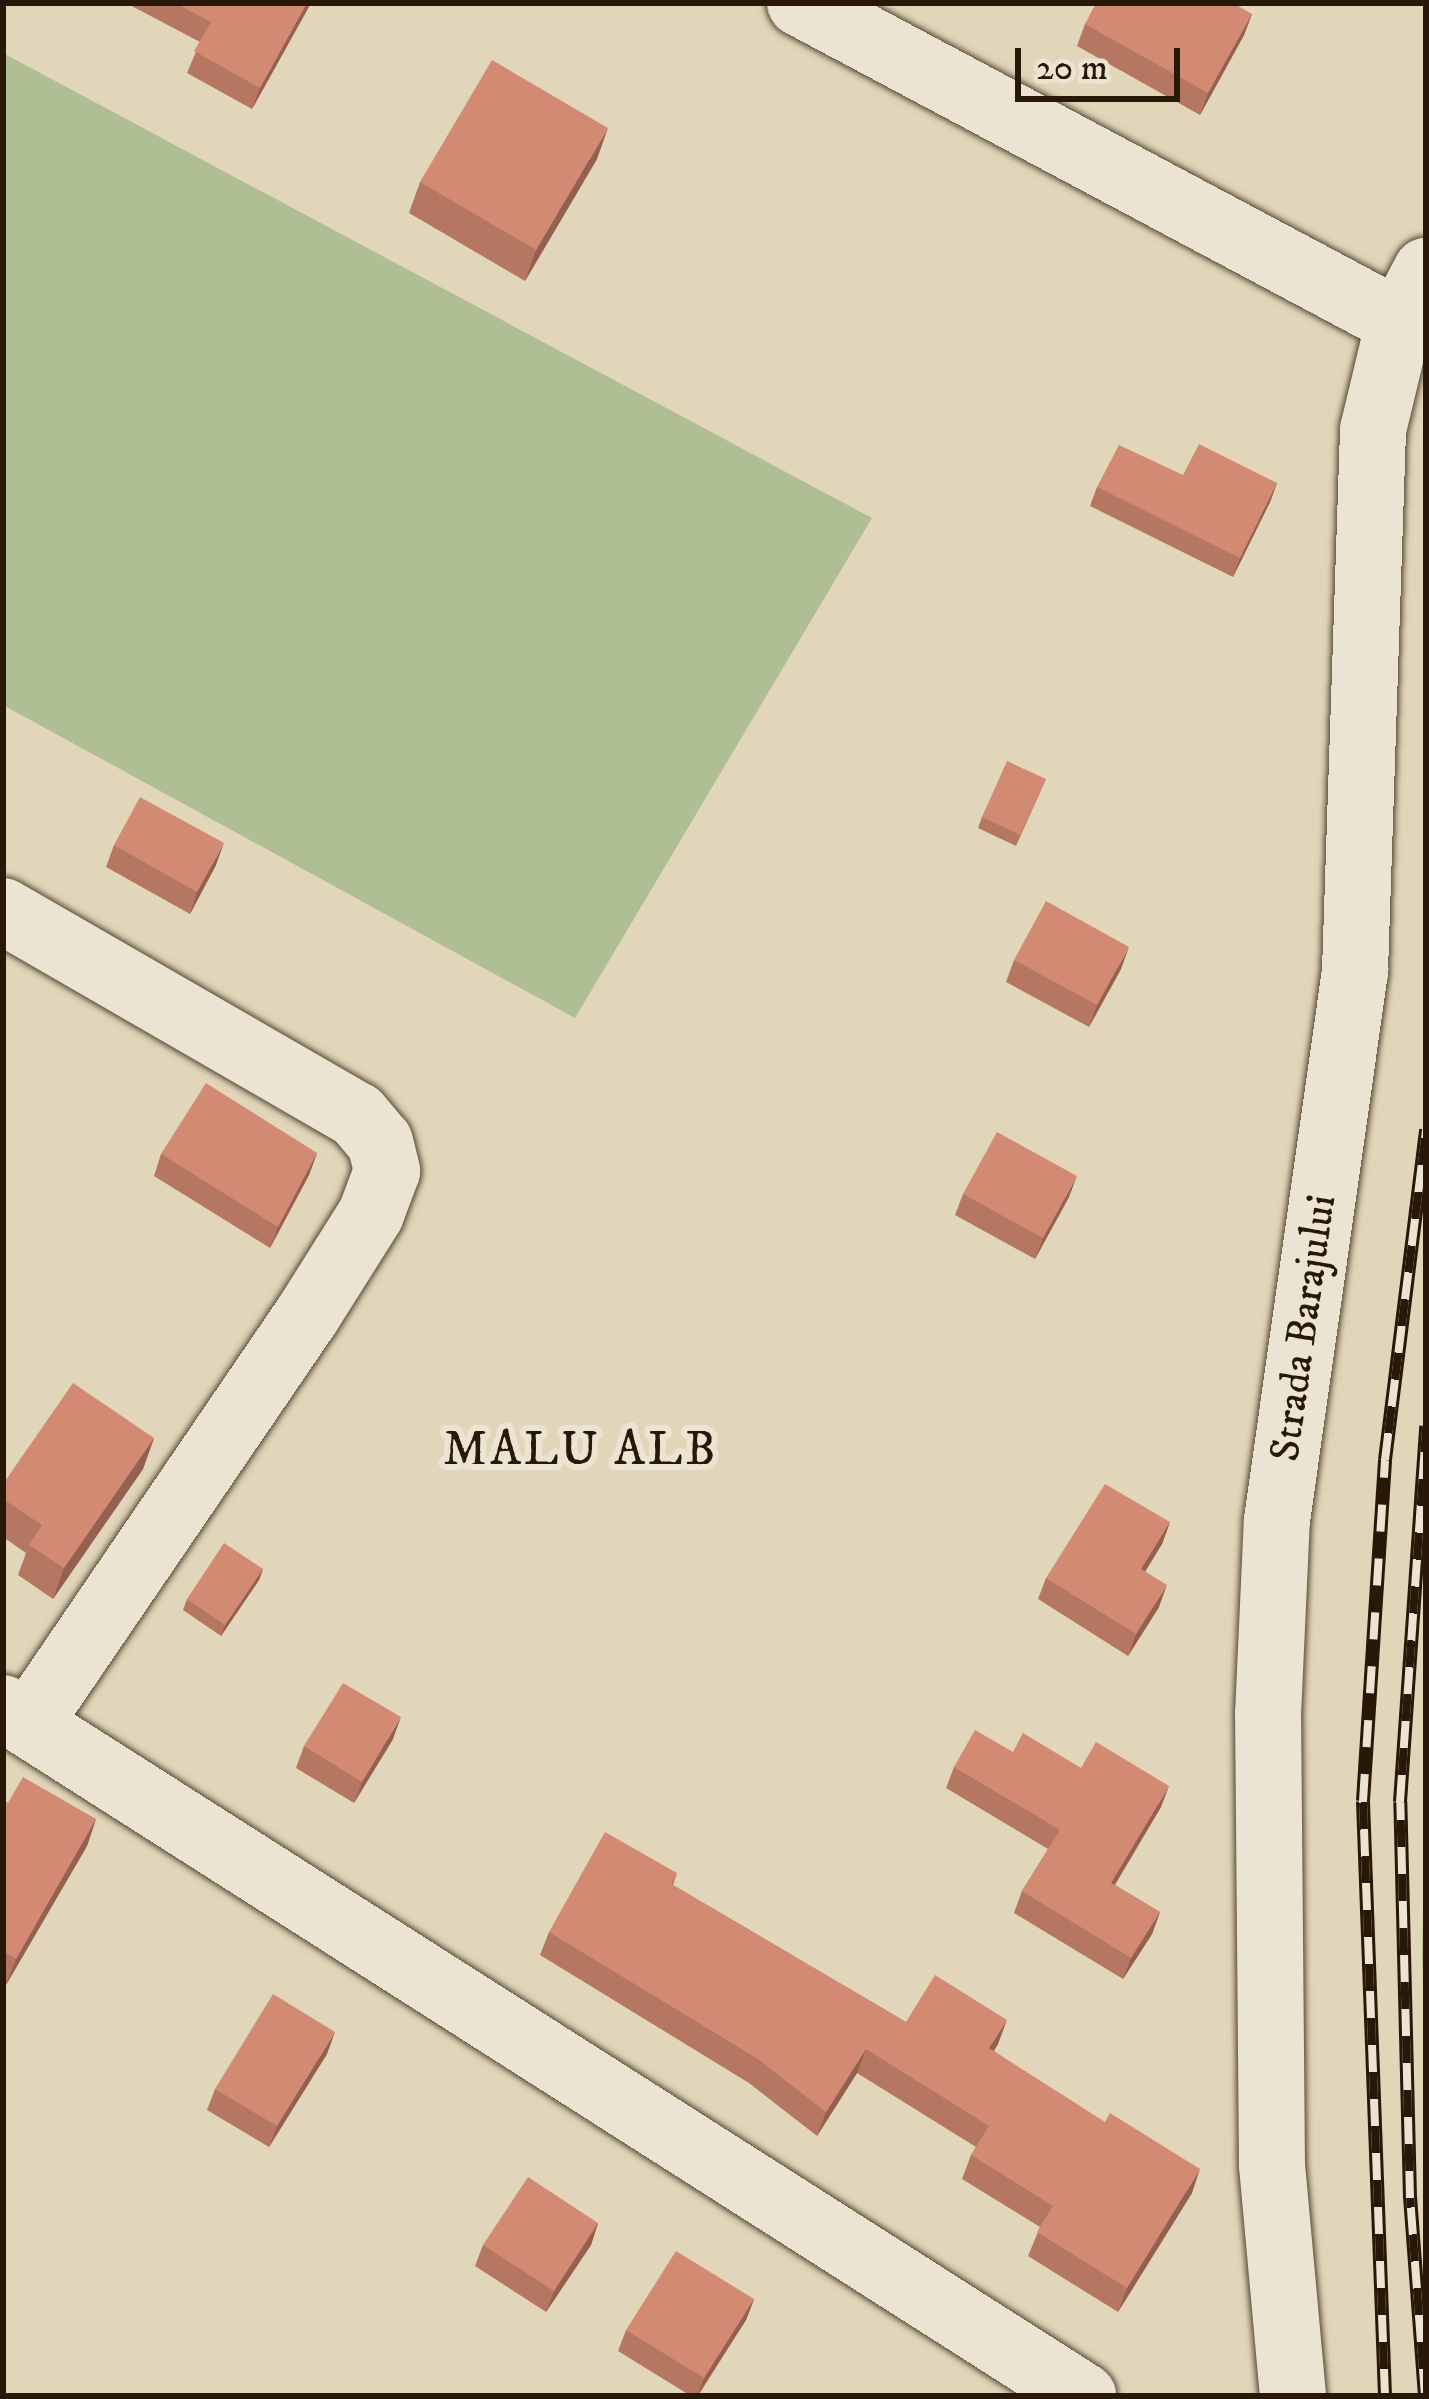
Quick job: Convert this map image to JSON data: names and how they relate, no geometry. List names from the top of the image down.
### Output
{
  "streets": {
    "street": ["Strada Barajului"]
  },
  "districts": ["MALU ALB"],
  "scale_bar": "20 m"
}
